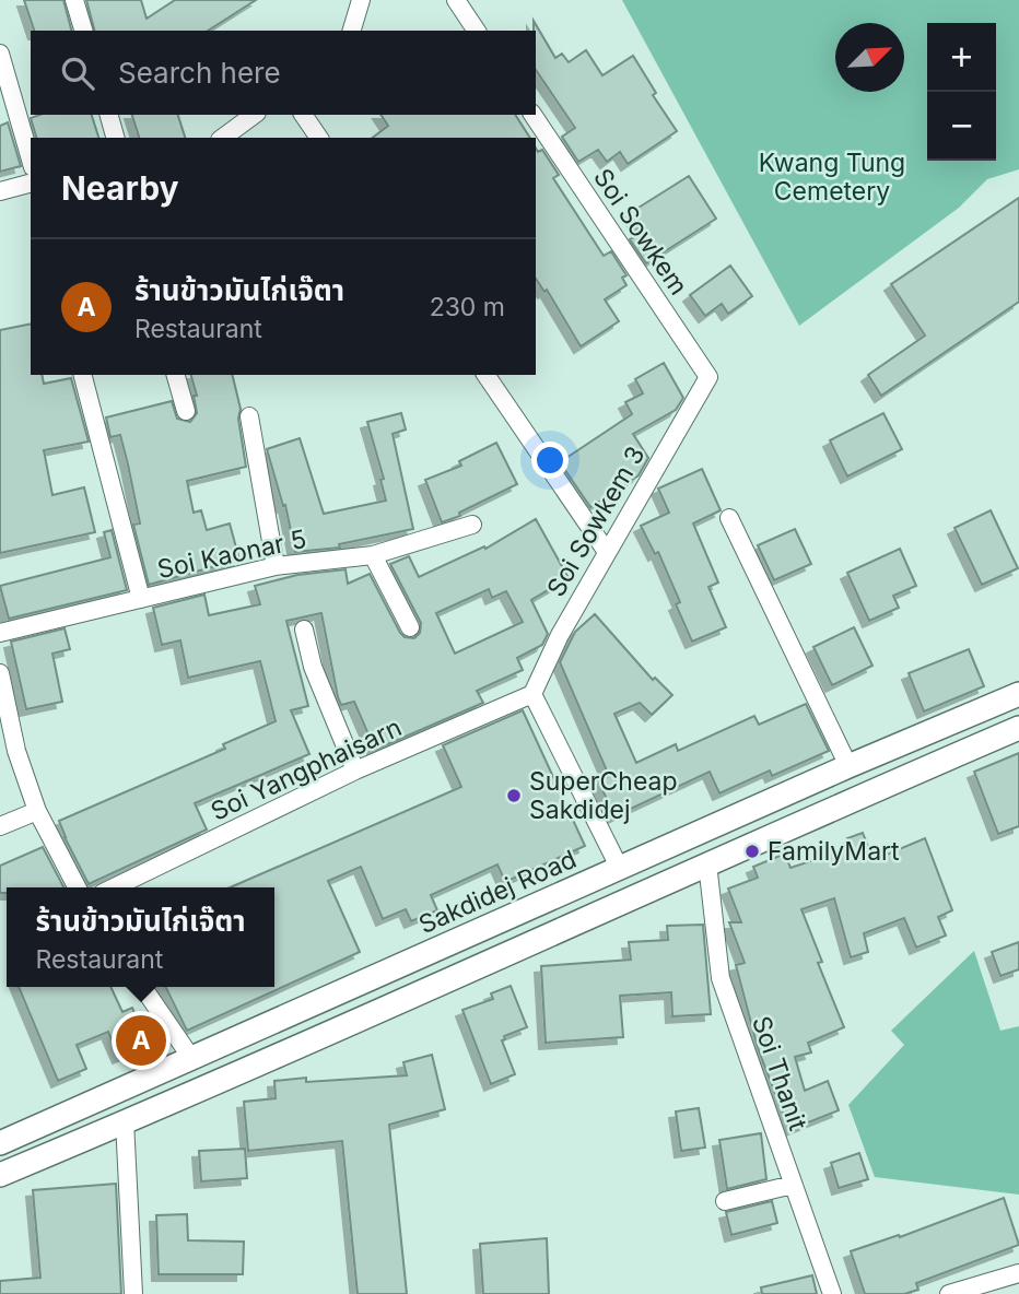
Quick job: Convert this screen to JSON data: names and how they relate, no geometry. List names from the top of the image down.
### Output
{
  "streets": {
    "main road": ["Sakdidej Road"],
    "street": [
      "Soi Sowkem",
      "Soi Sowkem 3",
      "Soi Kaonar 5",
      "Soi Yangphaisarn",
      "Soi Thanit"
    ]
  },
  "crossings": [
    ["Soi Sowkem", "Soi Sowkem 3"],
    ["Soi Sowkem 3", "Soi Yangphaisarn"]
  ],
  "parks": ["Kwang Tung Cemetery"],
  "places": ["SuperCheap Sakdidej", "FamilyMart"],
  "north": "top right",
  "page": {
    "map_buttons": ["+", "−"],
    "search": "Search here",
    "heading": "Nearby",
    "list": [
      {
        "mark": "A",
        "name": "ร้านข้าวมันไก่เจ๊ตา",
        "note": "Restaurant",
        "value": "230 m"
      }
    ],
    "popup": ["ร้านข้าวมันไก่เจ๊ตา", "Restaurant"],
    "pins": "A"
  }
}
